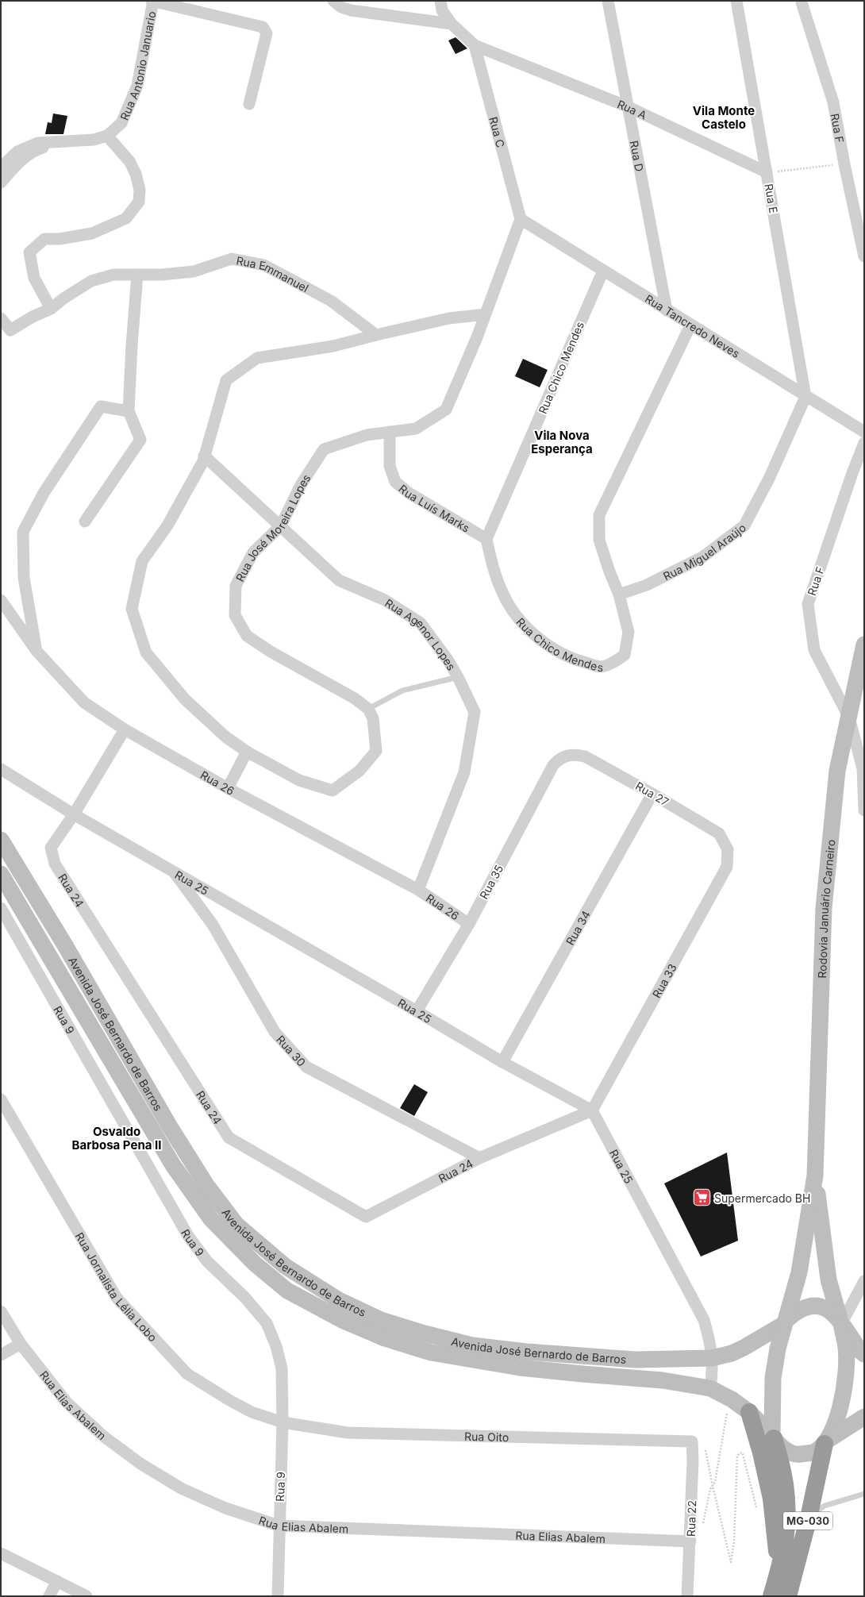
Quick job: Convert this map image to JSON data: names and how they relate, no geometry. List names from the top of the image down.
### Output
{
  "streets": {
    "highway": ["Rodovia Januário Carneiro", "MG-030"],
    "main road": ["Avenida José Bernardo de Barros"],
    "street": [
      "Rua Antonio Januario",
      "Rua A",
      "Rua F",
      "Rua C",
      "Rua D",
      "Rua E",
      "Rua Emmanuel",
      "Rua Tancredo Neves",
      "Rua Chico Mendes",
      "Rua Luís Marks",
      "Rua José Moreira Lopes",
      "Rua Miguel Araújo",
      "Rua Agenor Lopes",
      "Rua 26",
      "Rua 27",
      "Rua 25",
      "Rua 35",
      "Rua 24",
      "Rua 34",
      "Rua 33",
      "Rua 9",
      "Rua 30",
      "Rua Jornalista Lélia Lobo",
      "Rua Elias Abalem",
      "Rua Oito",
      "Rua 22"
    ]
  },
  "crossings": [
    ["Rua A", "Rua C"],
    ["Rua A", "Rua D"],
    ["Rua A", "Rua E"],
    ["Rua F", "Rodovia Januário Carneiro"],
    ["Rua C", "Rua Tancredo Neves"],
    ["Rua C", "Rua José Moreira Lopes"],
    ["Rua D", "Rua Tancredo Neves"],
    ["Rua E", "Rua Tancredo Neves"],
    ["Rua E", "Rua Miguel Araújo"],
    ["Rua Tancredo Neves", "Rua Chico Mendes"],
    ["Rua Tancredo Neves", "Rua José Moreira Lopes"],
    ["Rua Tancredo Neves", "Rua Miguel Araújo"],
    ["Rua Chico Mendes", "Rua Luís Marks"],
    ["Rua Chico Mendes", "Rua Miguel Araújo"],
    ["Rua Luís Marks", "Rua José Moreira Lopes"],
    ["Rua José Moreira Lopes", "Rua Agenor Lopes"],
    ["Rua Agenor Lopes", "Rua 26"],
    ["Rua 26", "Rua 35"],
    ["Rua 26", "Rua 24"],
    ["Rua 27", "Rua 35"],
    ["Rua 27", "Rua 34"],
    ["Rua 27", "Rua 33"],
    ["Rua 25", "Rua 35"],
    ["Rua 25", "Rua 24"],
    ["Rua 25", "Rua 34"],
    ["Rua 25", "Rua 33"],
    ["Rua 25", "Avenida José Bernardo de Barros"],
    ["Rua 25", "Rua 30"],
    ["Rua 24", "Rua 33"],
    ["Rua 24", "Rua 30"],
    ["Rodovia Januário Carneiro", "Avenida José Bernardo de Barros"],
    ["Rua 9", "Rua Jornalista Lélia Lobo"],
    ["Rua 9", "Rua Elias Abalem"],
    ["Rua 9", "Rua Oito"],
    ["Rua Jornalista Lélia Lobo", "Rua Oito"],
    ["Rua Elias Abalem", "Rua 22"],
    ["Rua Oito", "Rua 22"]
  ],
  "districts": ["Vila Monte Castelo", "Vila Nova Esperança", "Osvaldo Barbosa Pena II"],
  "places": {
    "supermarket": ["Supermercado BH"]
  }
}
